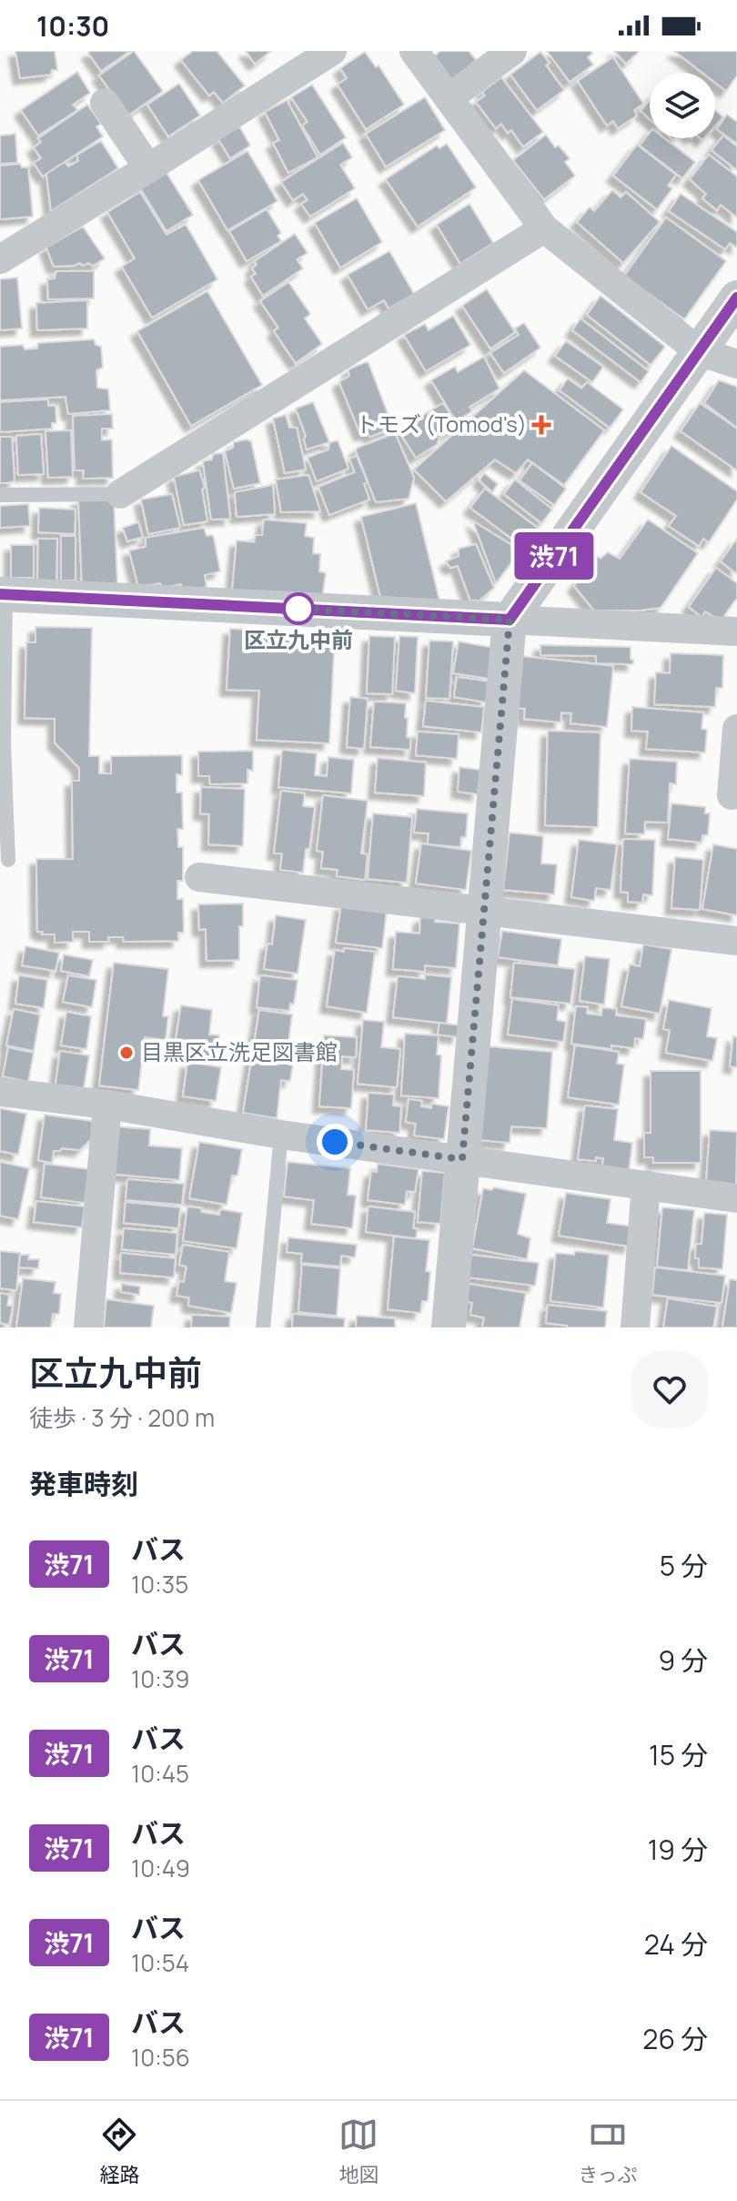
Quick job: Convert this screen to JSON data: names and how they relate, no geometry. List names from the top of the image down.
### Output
{
  "places": {
    "health": ["トモズ (Tomod's)"],
    "other": ["区立九中前", "目黒区立洗足図書館"]
  },
  "lines": ["bus line 渋71"],
  "page": {
    "status": "10:30",
    "on_map": "渋71",
    "heading": [
      ["区立九中前", "徒歩 · 3 分 · 200 m"],
      "発車時刻"
    ],
    "list": [
      {
        "mark": "渋71",
        "name": "バス",
        "note": "10:35",
        "value": "5 分"
      },
      {
        "mark": "渋71",
        "name": "バス",
        "note": "10:39",
        "value": "9 分"
      },
      {
        "mark": "渋71",
        "name": "バス",
        "note": "10:45",
        "value": "15 分"
      },
      {
        "mark": "渋71",
        "name": "バス",
        "note": "10:49",
        "value": "19 分"
      },
      {
        "mark": "渋71",
        "name": "バス",
        "note": "10:54",
        "value": "24 分"
      },
      {
        "mark": "渋71",
        "name": "バス",
        "note": "10:56",
        "value": "26 分"
      }
    ],
    "tabs": ["経路", "地図", "きっぷ"]
  }
}
